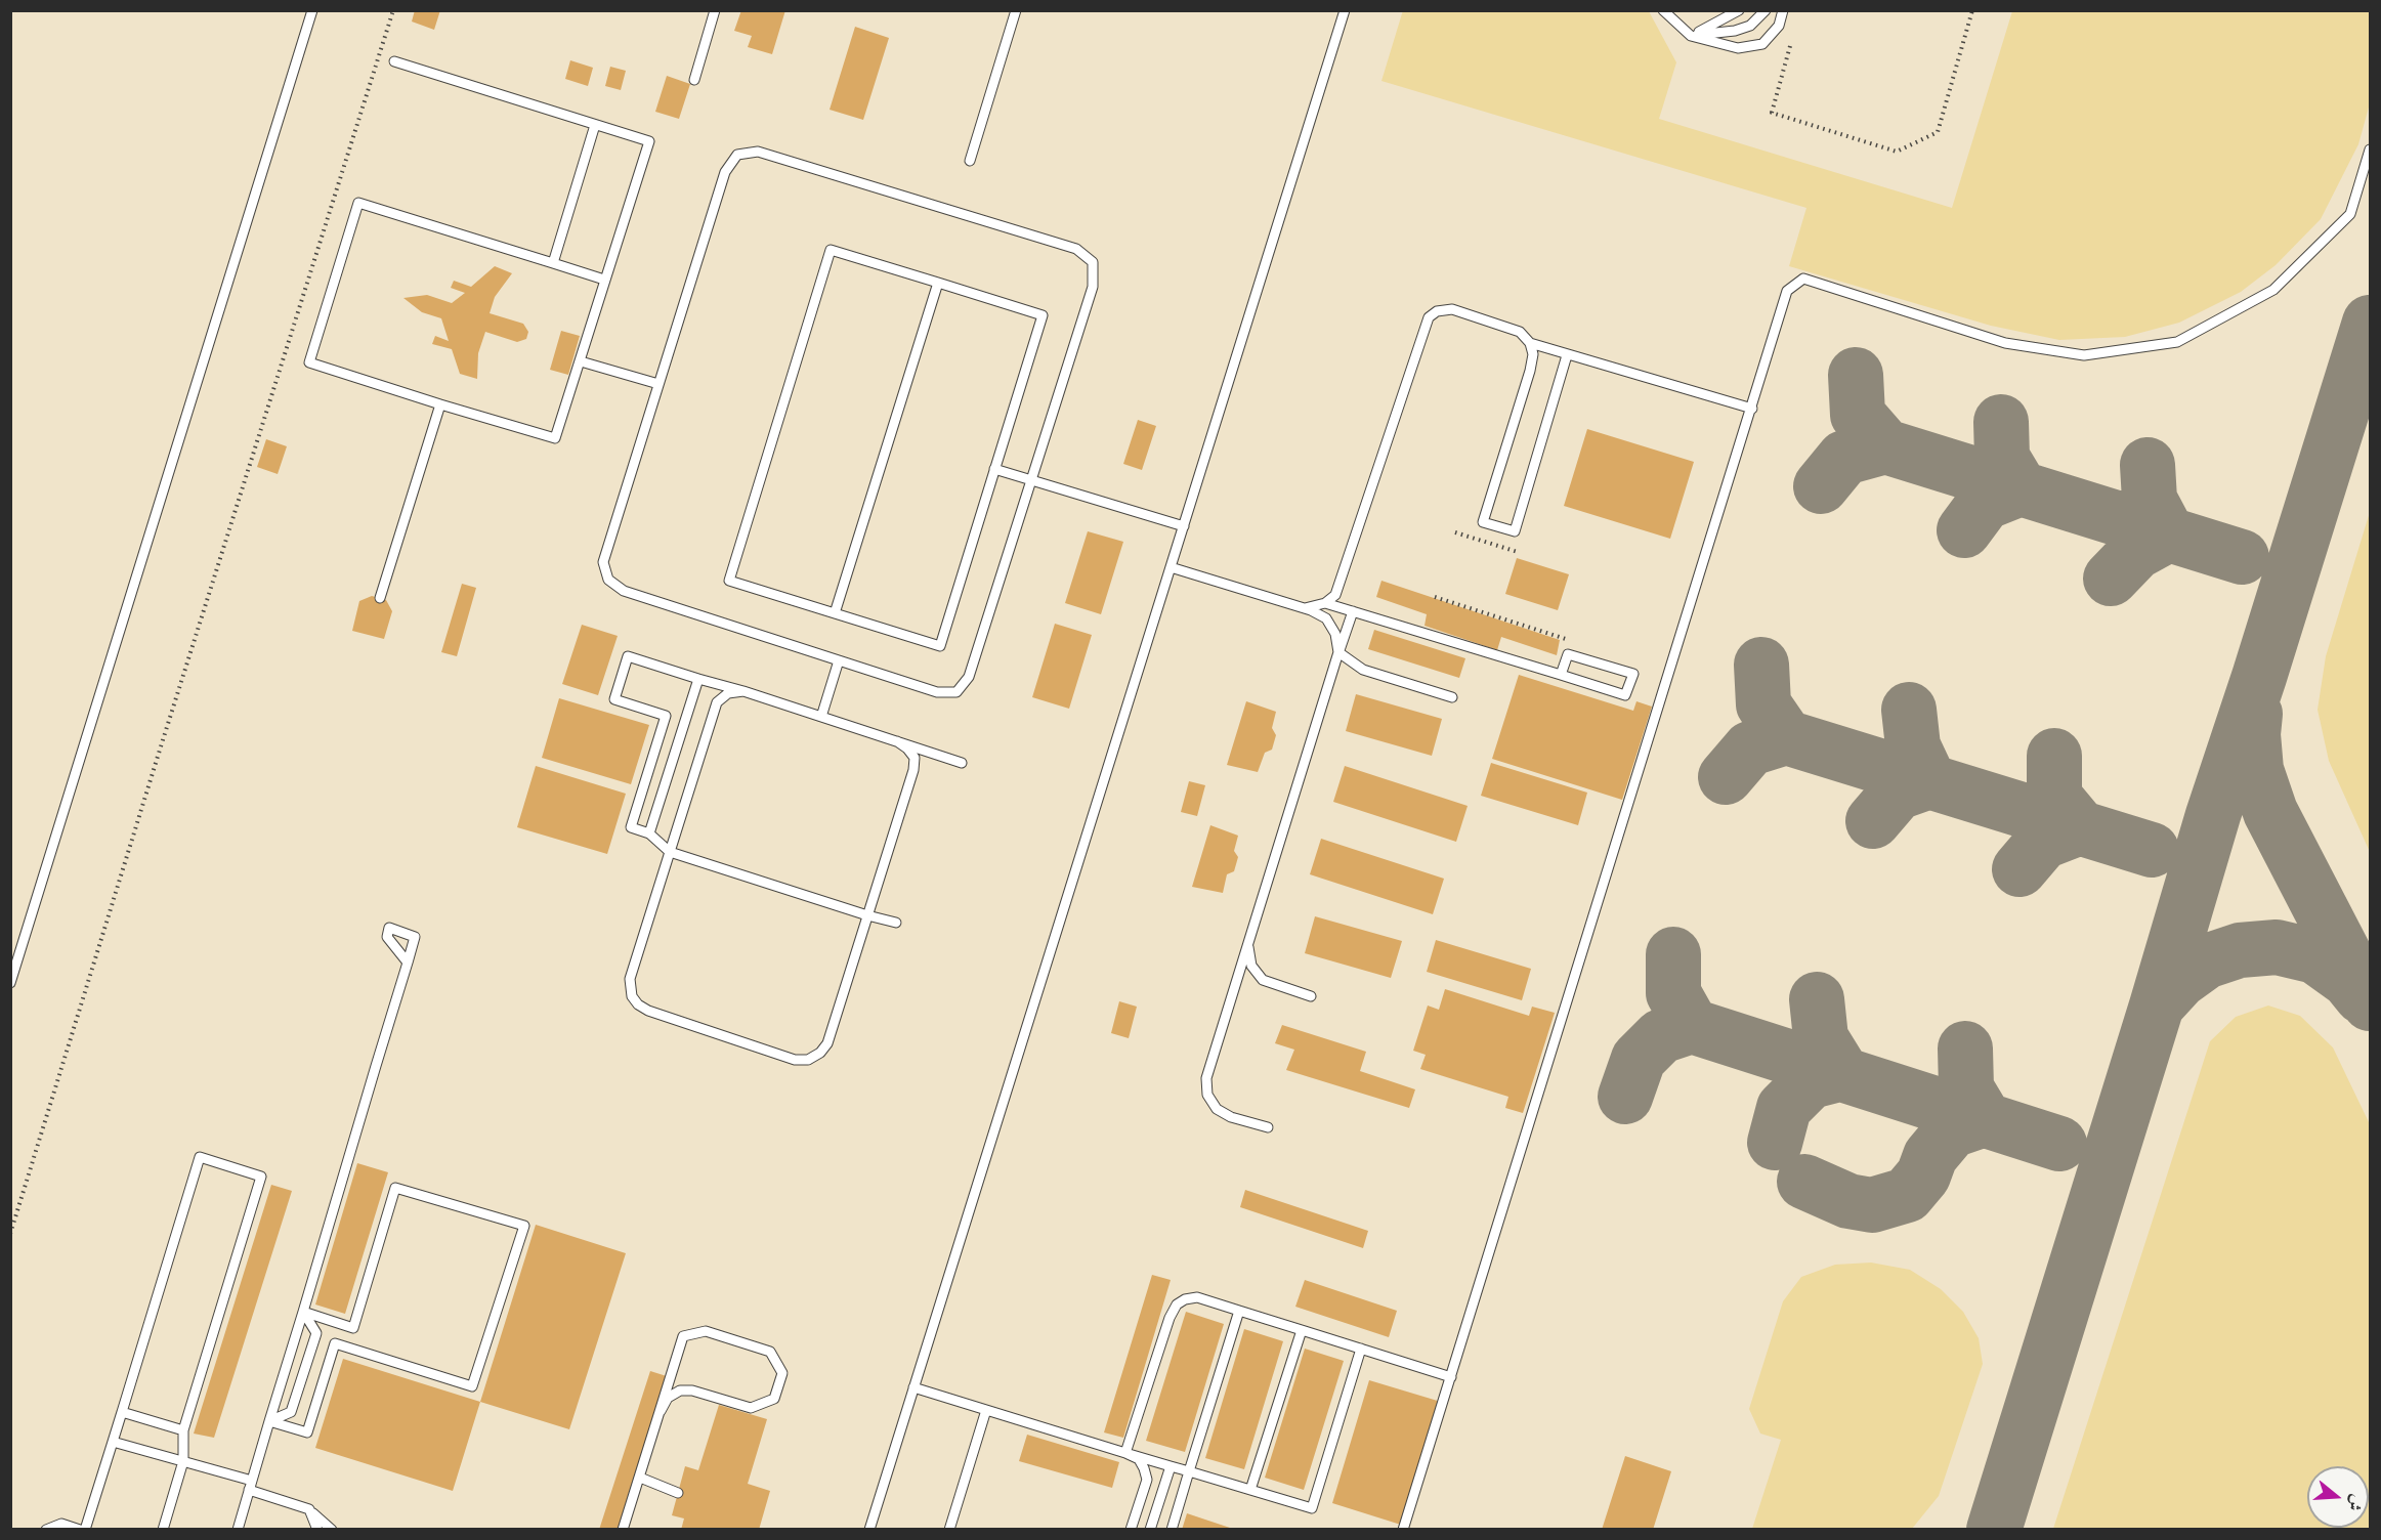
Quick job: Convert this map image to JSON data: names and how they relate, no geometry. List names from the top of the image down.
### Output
{
  "north": "right"
}
